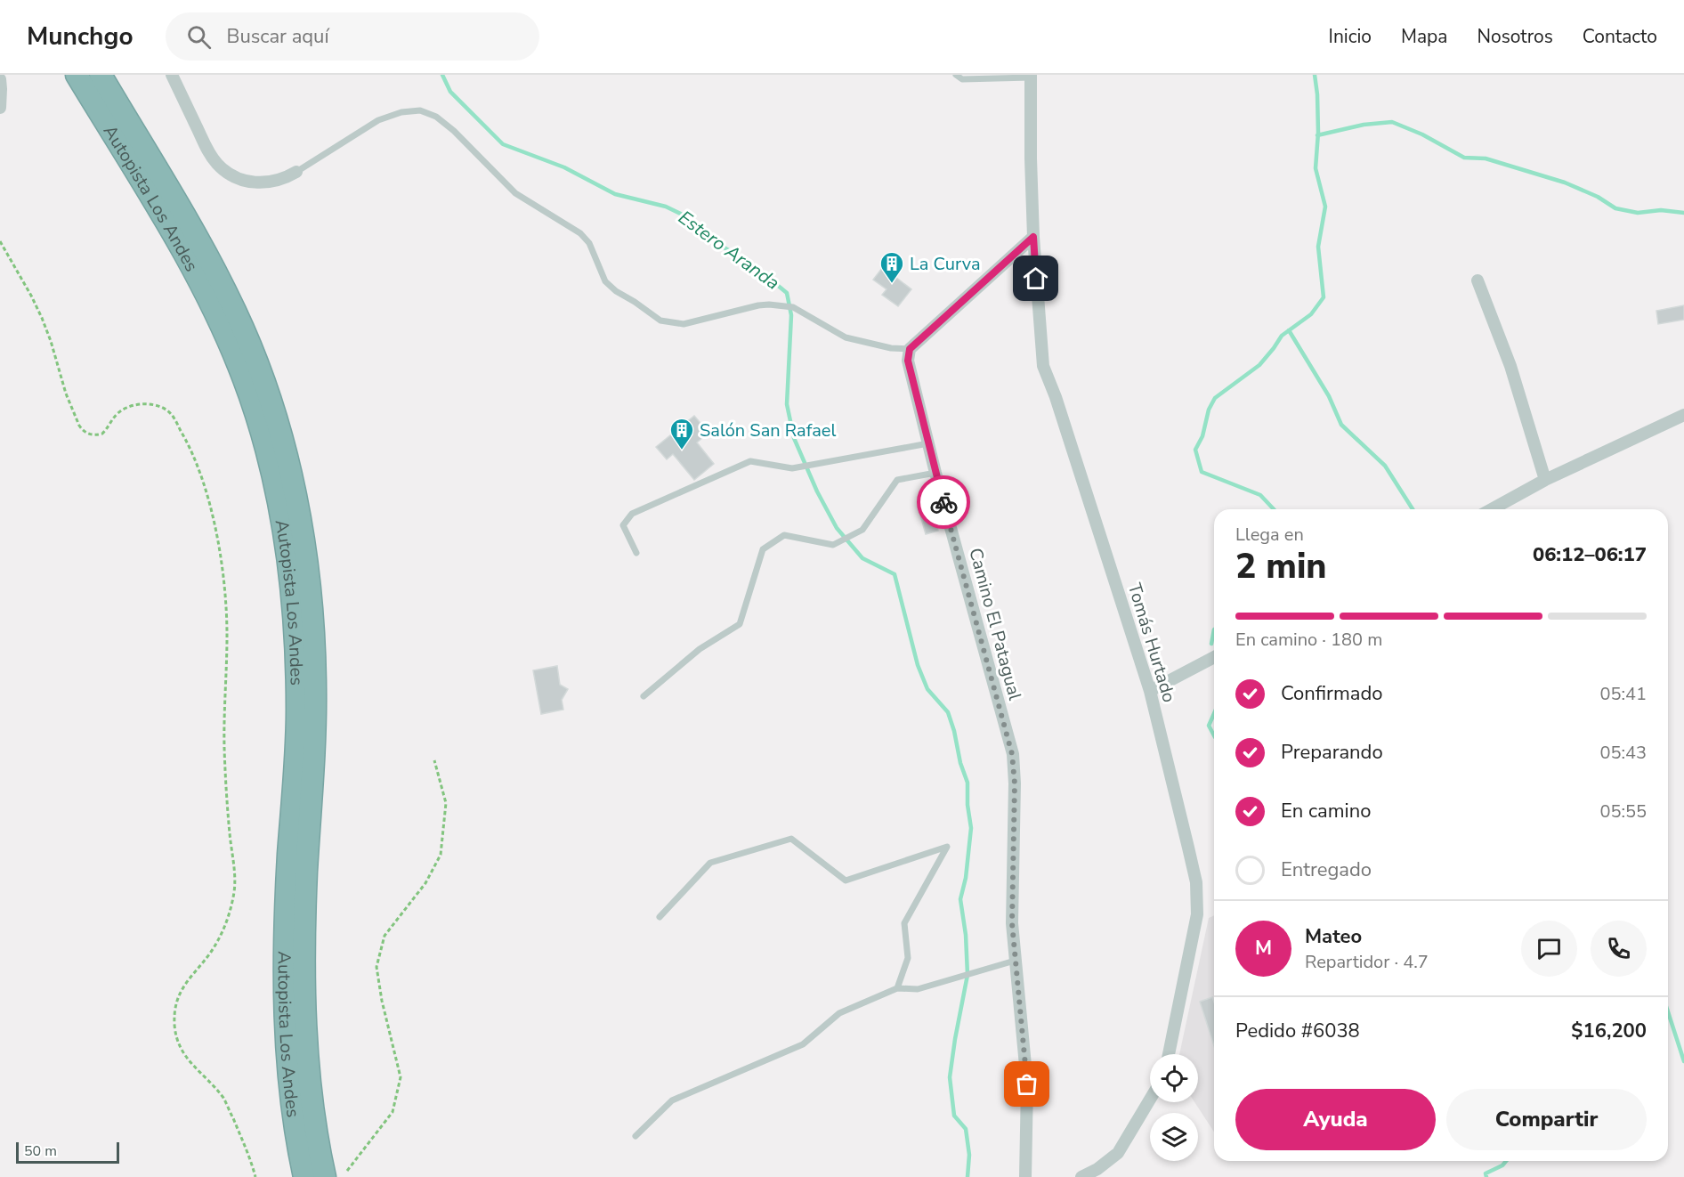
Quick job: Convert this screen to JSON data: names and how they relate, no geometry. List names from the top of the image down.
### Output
{
  "streets": {
    "highway": ["Autopista Los Andes"],
    "street": ["Camino El Patagual", "Tomás Hurtado"]
  },
  "water": ["Estero Aranda"],
  "places": {
    "building": ["La Curva", "Salón San Rafael"]
  },
  "scale_bar": "50 m",
  "page": {
    "header": "Munchgo",
    "search": "Buscar aquí",
    "nav": [
      "Inicio",
      "Mapa",
      "Nosotros",
      "Contacto"
    ],
    "heading": ["2 min", "Llega en", "06:12–06:17"],
    "panel": [
      "Mateo",
      "Repartidor · 4.7",
      "Pedido #6038",
      "$16,200"
    ],
    "bar": "En camino · 180 m",
    "list": [
      ["Confirmado", "05:41"],
      ["Preparando", "05:43"],
      ["En camino", "05:55"],
      "Entregado"
    ],
    "round": "M",
    "buttons": ["Ayuda", "Compartir"],
    "scale": "50 m"
  }
}
